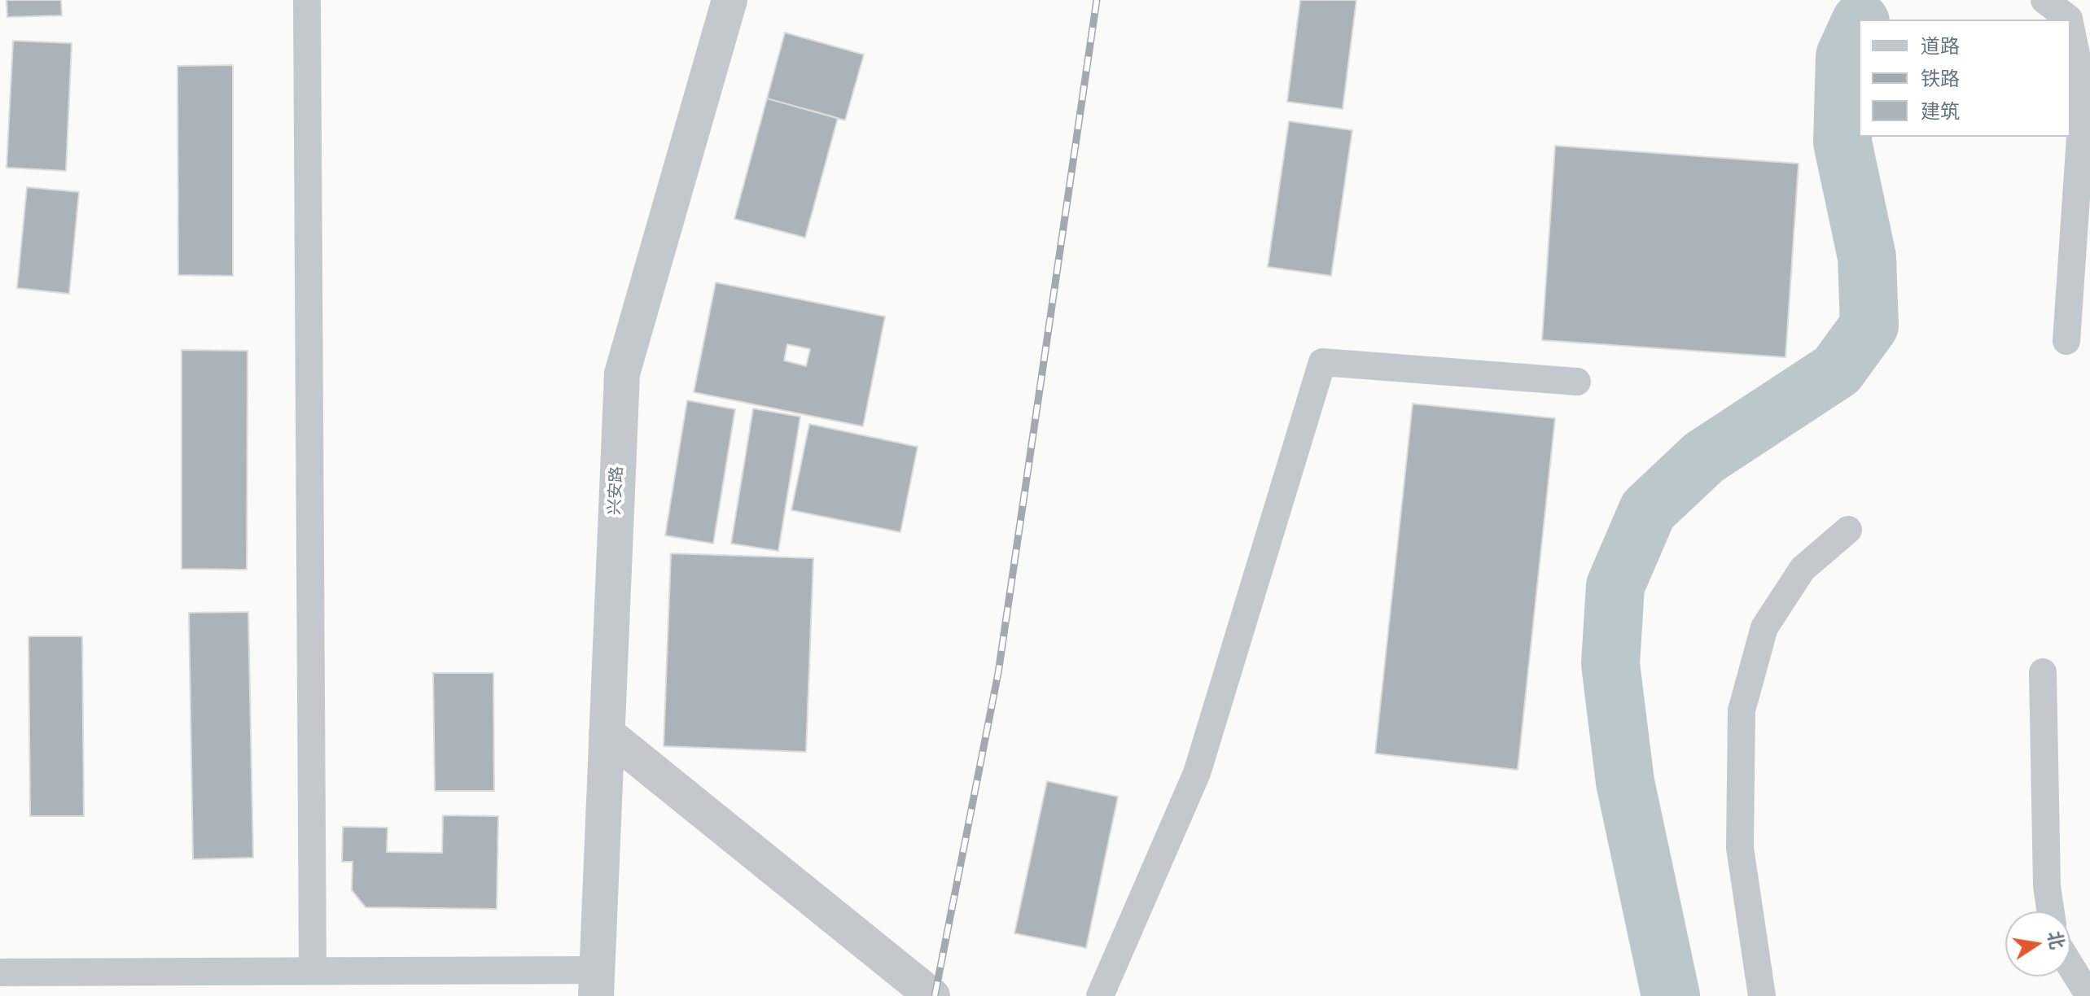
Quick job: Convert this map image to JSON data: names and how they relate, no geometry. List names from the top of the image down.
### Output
{
  "streets": {
    "street": ["兴安路"]
  },
  "legend": ["道路", "铁路", "建筑"],
  "north": "right"
}
